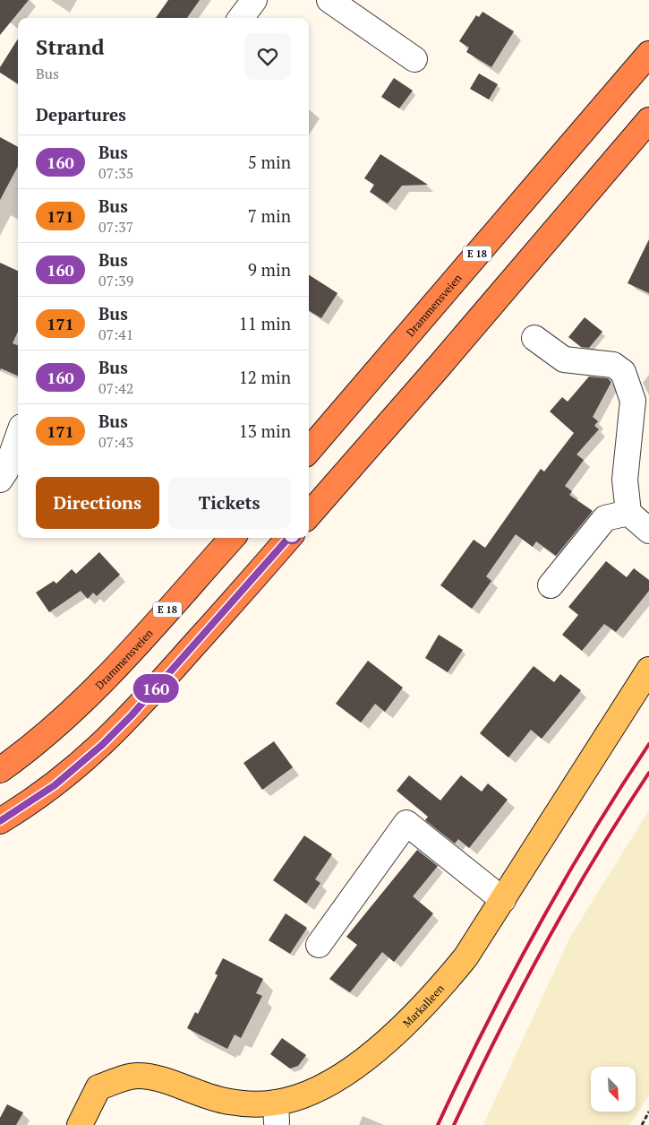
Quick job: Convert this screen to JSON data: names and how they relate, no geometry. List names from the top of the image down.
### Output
{
  "streets": {
    "highway": ["E 18", "Drammensveien"],
    "main road": ["Markalleen"]
  },
  "lines": ["bus line 160"],
  "north": "bottom right",
  "page": {
    "on_map": "160",
    "heading": [
      ["Strand", "Bus"],
      "Departures"
    ],
    "list": [
      {
        "mark": "160",
        "name": "Bus",
        "note": "07:35",
        "value": "5 min"
      },
      {
        "mark": "171",
        "name": "Bus",
        "note": "07:37",
        "value": "7 min"
      },
      {
        "mark": "160",
        "name": "Bus",
        "note": "07:39",
        "value": "9 min"
      },
      {
        "mark": "171",
        "name": "Bus",
        "note": "07:41",
        "value": "11 min"
      },
      {
        "mark": "160",
        "name": "Bus",
        "note": "07:42",
        "value": "12 min"
      },
      {
        "mark": "171",
        "name": "Bus",
        "note": "07:43",
        "value": "13 min"
      }
    ],
    "buttons": ["Directions", "Tickets"]
  }
}
